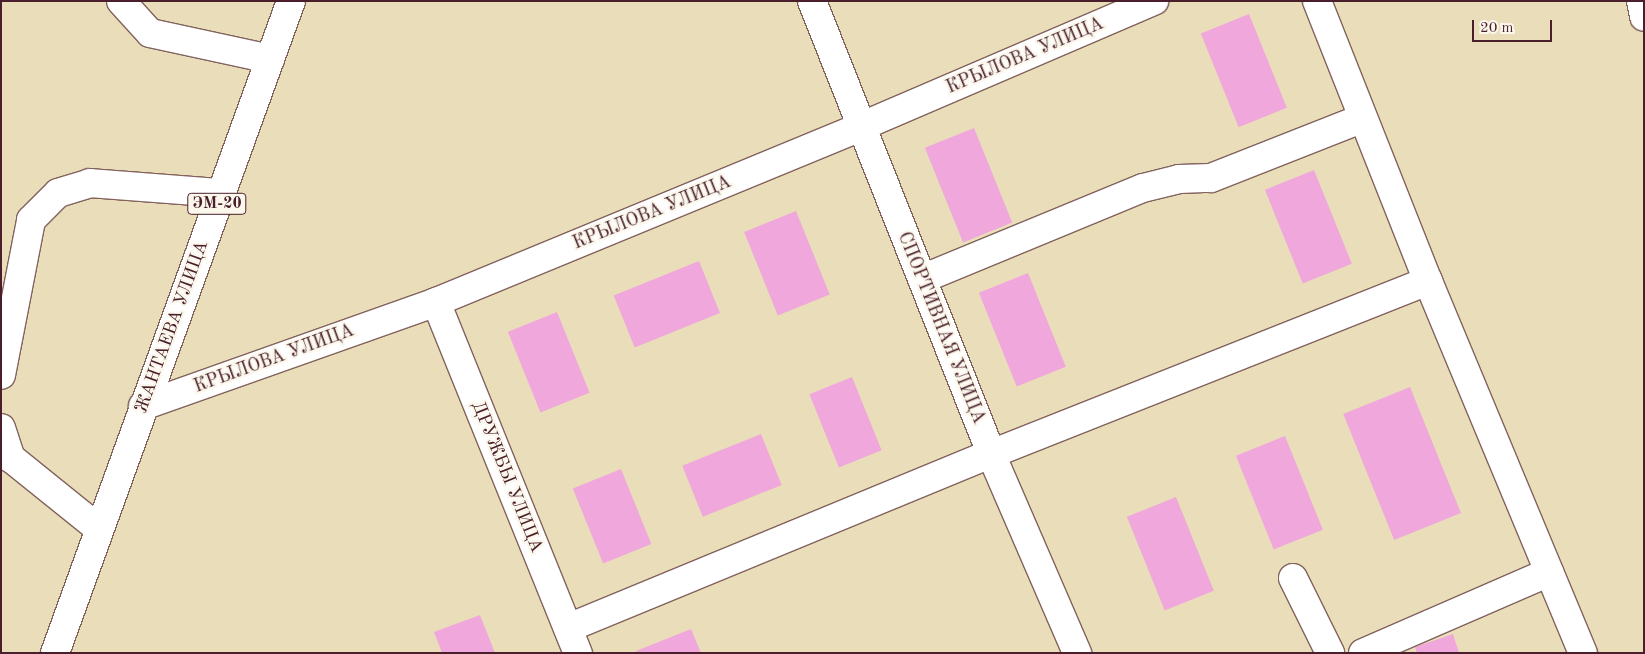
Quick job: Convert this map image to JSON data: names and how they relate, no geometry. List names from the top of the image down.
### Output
{
  "streets": {
    "street": [
      "КРЫЛОВА УЛИЦА",
      "ЭМ-20",
      "ЖАНТАЕВА УЛИЦА",
      "СПОРТИВНАЯ УЛИЦА",
      "ДРУЖБЫ УЛИЦА"
    ]
  },
  "crossings": [
    ["КРЫЛОВА УЛИЦА", "ЖАНТАЕВА УЛИЦА"],
    ["КРЫЛОВА УЛИЦА", "СПОРТИВНАЯ УЛИЦА"],
    ["КРЫЛОВА УЛИЦА", "ДРУЖБЫ УЛИЦА"]
  ],
  "scale_bar": "20 m"
}
